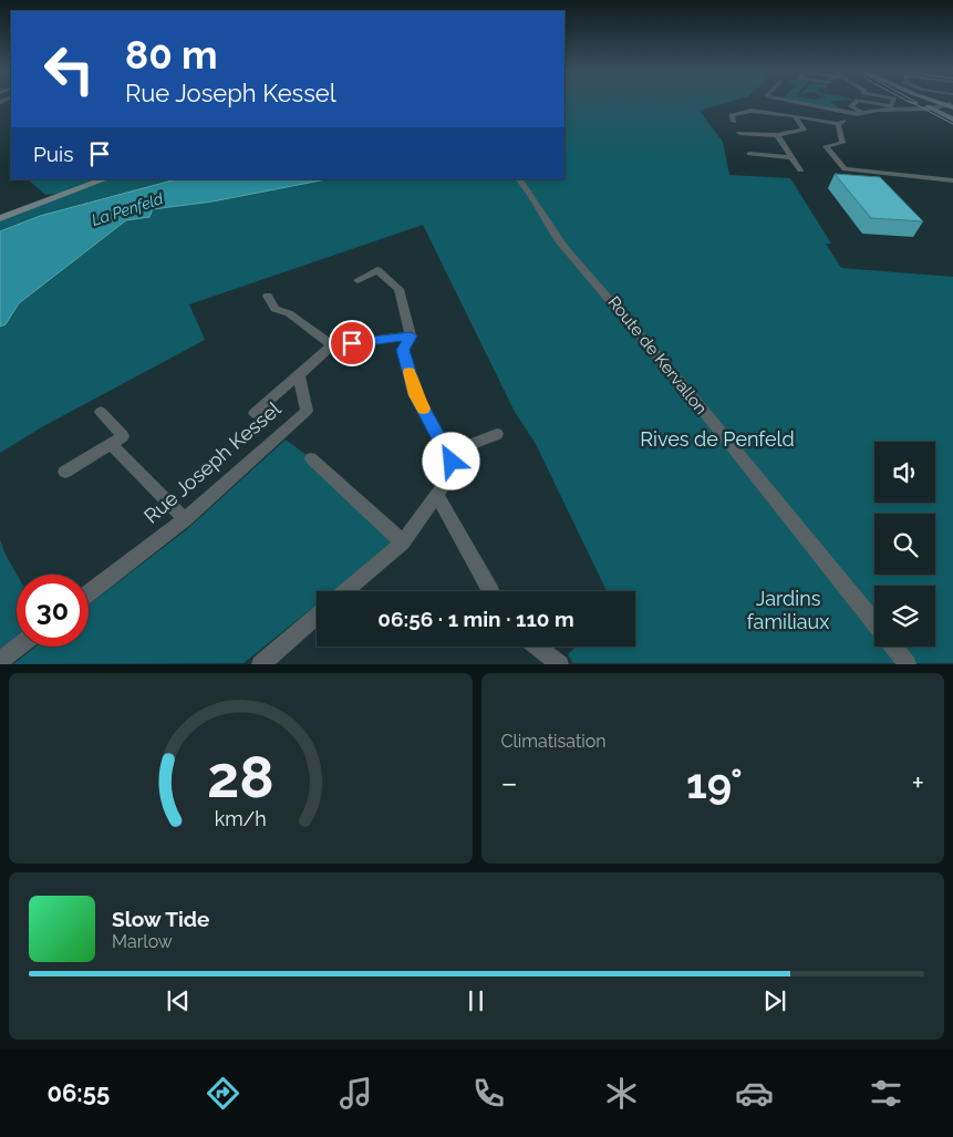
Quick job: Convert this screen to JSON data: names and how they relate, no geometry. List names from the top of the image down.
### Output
{
  "streets": {
    "street": ["Route de Kervallon", "Rue Joseph Kessel"]
  },
  "water": ["La Penfeld"],
  "parks": ["Rives de Penfeld", "Jardins familiaux"],
  "page": {
    "turn": ["80 m", "Rue Joseph Kessel"],
    "then": "Puis",
    "limit": "30",
    "trip": "06:56 · 1 min · 110 m",
    "tile": "Climatisation",
    "heat": ["−", "19°", "+"],
    "song": ["Slow Tide", "Marlow"],
    "tabs": "06:55",
    "gauge": ["28", "km/h"]
  }
}
